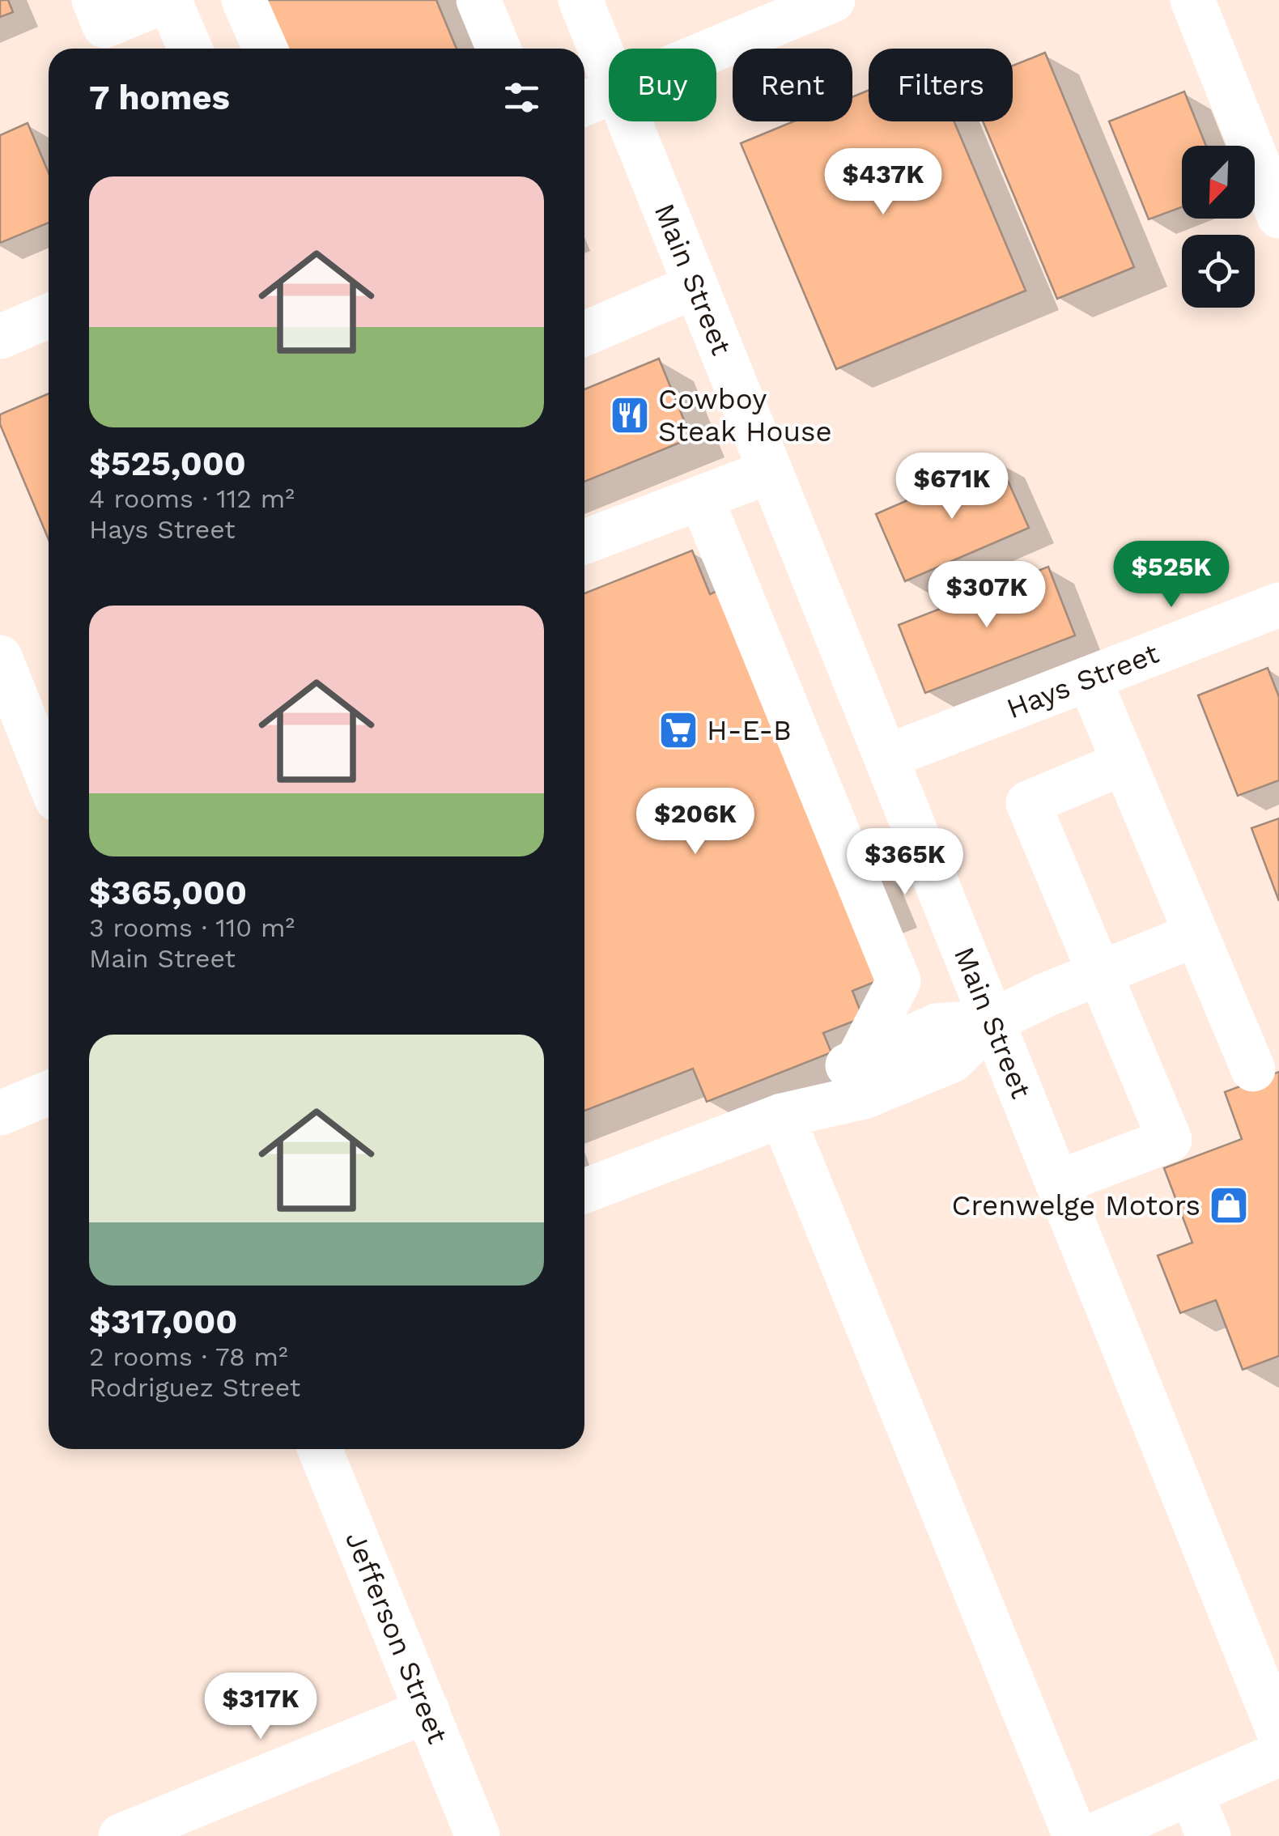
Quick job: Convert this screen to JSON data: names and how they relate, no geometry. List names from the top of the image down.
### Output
{
  "streets": {
    "street": ["Main Street", "Hays Street", "Jefferson Street"]
  },
  "crossings": [
    ["Main Street", "Hays Street"]
  ],
  "places": {
    "restaurant": ["Cowboy Steak House"],
    "supermarket": ["H-E-B"],
    "shop": ["Crenwelge Motors"]
  },
  "north": "bottom left",
  "page": {
    "chip": ["Buy", "Rent", "Filters"],
    "heading": "7 homes",
    "list": [
      {
        "name": "$525,000",
        "note": "4 rooms · 112 m² · Hays Street"
      },
      {
        "name": "$365,000",
        "note": "3 rooms · 110 m² · Main Street"
      },
      {
        "name": "$317,000",
        "note": "2 rooms · 78 m² · Rodriguez Street"
      }
    ],
    "price": [
      "$437K",
      "$671K",
      "$525K",
      "$307K",
      "$206K",
      "$365K",
      "$317K"
    ]
  }
}
